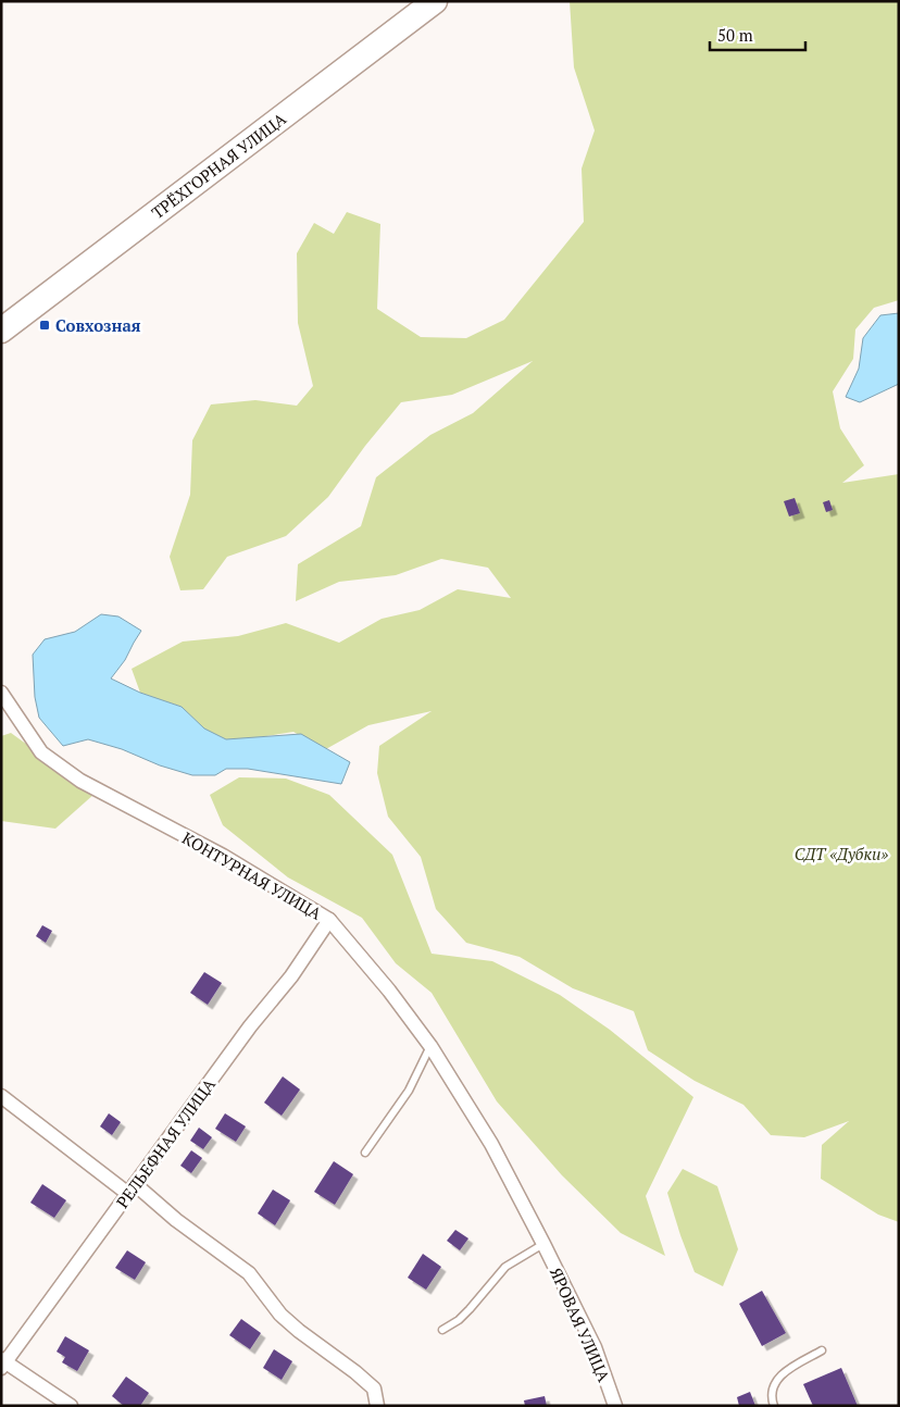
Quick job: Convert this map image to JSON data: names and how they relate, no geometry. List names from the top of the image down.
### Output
{
  "streets": {
    "highway": ["ТРЁХГОРНАЯ УЛИЦА"],
    "street": ["КОНТУРНАЯ УЛИЦА", "РЕЛЬЕФНАЯ УЛИЦА", "ЯРОВАЯ УЛИЦА"]
  },
  "crossings": [
    ["КОНТУРНАЯ УЛИЦА", "РЕЛЬЕФНАЯ УЛИЦА"],
    ["КОНТУРНАЯ УЛИЦА", "ЯРОВАЯ УЛИЦА"]
  ],
  "parks": ["СДТ «Дубки»"],
  "places": {
    "transit": ["Совхозная"]
  },
  "scale_bar": "50 m"
}
